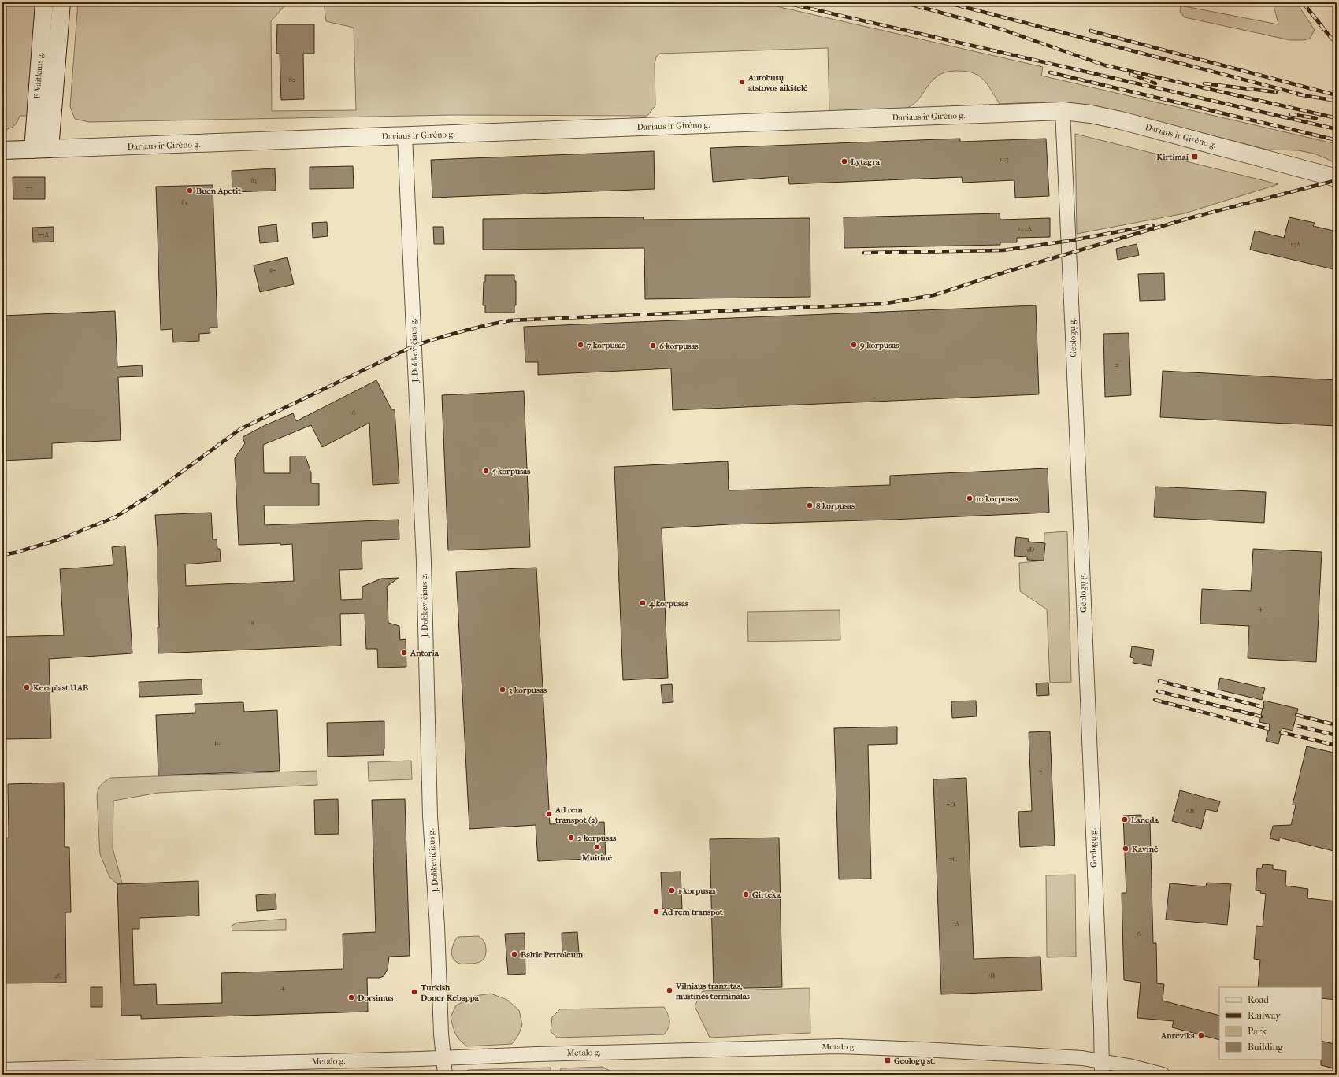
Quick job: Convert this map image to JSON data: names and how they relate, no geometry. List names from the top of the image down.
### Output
{
  "streets": {
    "street": [
      "F. Vaitkaus g.",
      "Dariaus ir Girėno g.",
      "Geologų g.",
      "J. Dobkevičiaus g.",
      "Metalo g."
    ]
  },
  "crossings": [
    ["F. Vaitkaus g.", "Dariaus ir Girėno g."],
    ["Dariaus ir Girėno g.", "Geologų g."],
    ["Dariaus ir Girėno g.", "J. Dobkevičiaus g."],
    ["Geologų g.", "Metalo g."],
    ["J. Dobkevičiaus g.", "Metalo g."]
  ],
  "places": {
    "other": [
      "Autobusų atstovos aikštelė",
      "Lytagra",
      "Buen Apetit",
      "7 korpusas",
      "9 korpusas",
      "6 korpusas",
      "5 korpusas",
      "10 korpusas",
      "8 korpusas",
      "4 korpusas",
      "Antoria",
      "Keraplast UAB",
      "3 korpusas",
      "Ad rem transpot (2)",
      "Laneda",
      "2 korpusas",
      "Muitinė",
      "Kavinė",
      "1 korpusas",
      "Girteka",
      "Ad rem transpot",
      "Baltic Petroleum",
      "Vilniaus tranzitas, muitinės terminalas",
      "Turkish Doner Kebappa",
      "Dorsimus",
      "Anrevika"
    ],
    "transit": ["Kirtimai", "Geologų st."]
  },
  "house_numbers": [
    "82",
    "103",
    "83",
    "77",
    "81",
    "103A",
    "77A",
    "113A",
    "87",
    "2",
    "6",
    "5D",
    "4",
    "8",
    "10",
    "7",
    "7D",
    "6B",
    "7C",
    "7A",
    "6",
    "2C",
    "7B",
    "4"
  ],
  "legend": [
    "Road",
    "Railway",
    "Park",
    "Building"
  ]
}
